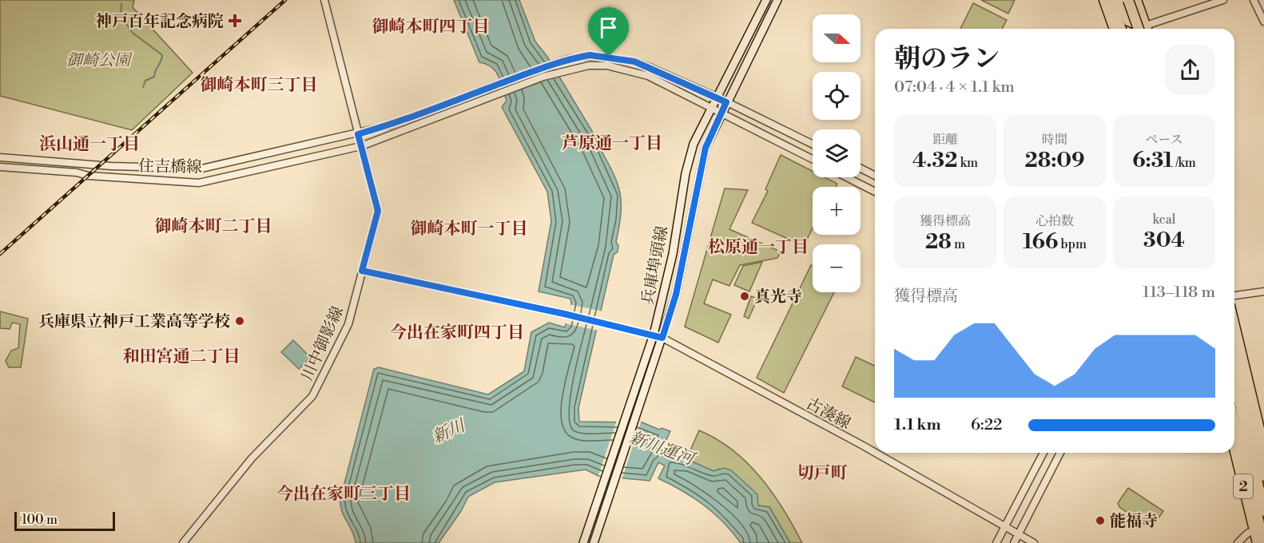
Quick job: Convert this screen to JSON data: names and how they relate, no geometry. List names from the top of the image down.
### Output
{
  "streets": {
    "highway": ["2"],
    "main road": ["兵庫埠頭線"],
    "street": ["住吉橋線", "川中御影線", "古湊線"]
  },
  "crossings": [
    ["住吉橋線", "兵庫埠頭線"],
    ["住吉橋線", "川中御影線"],
    ["兵庫埠頭線", "古湊線"],
    ["川中御影線", "古湊線"]
  ],
  "districts": [
    "御崎本町四丁目",
    "御崎本町三丁目",
    "芦原通一丁目",
    "浜山通一丁目",
    "御崎本町二丁目",
    "御崎本町一丁目",
    "松原通一丁目",
    "今出在家町四丁目",
    "和田宮通二丁目",
    "切戸町",
    "今出在家町三丁目"
  ],
  "water": ["新川", "新川運河"],
  "parks": ["御崎公園"],
  "places": {
    "health": ["神戸百年記念病院"],
    "other": ["真光寺", "兵庫県立神戸工業高等学校", "能福寺"]
  },
  "scale_bar": "100 m",
  "north": "right",
  "page": {
    "map_buttons": ["+", "−"],
    "heading": ["朝のラン", "07:04 · 4 × 1.1 km"],
    "stats": [
      ["距離", "4.32 km"],
      ["時間", "28:09"],
      ["ペース", "6:31 /km"],
      ["獲得標高", "28 m"],
      ["心拍数", "166 bpm"],
      ["kcal", "304"]
    ],
    "chart": ["獲得標高", "113–118 m"],
    "list": [
      {
        "name": "1.1 km",
        "note": "6:22"
      }
    ],
    "scale": "100 m"
  }
}
